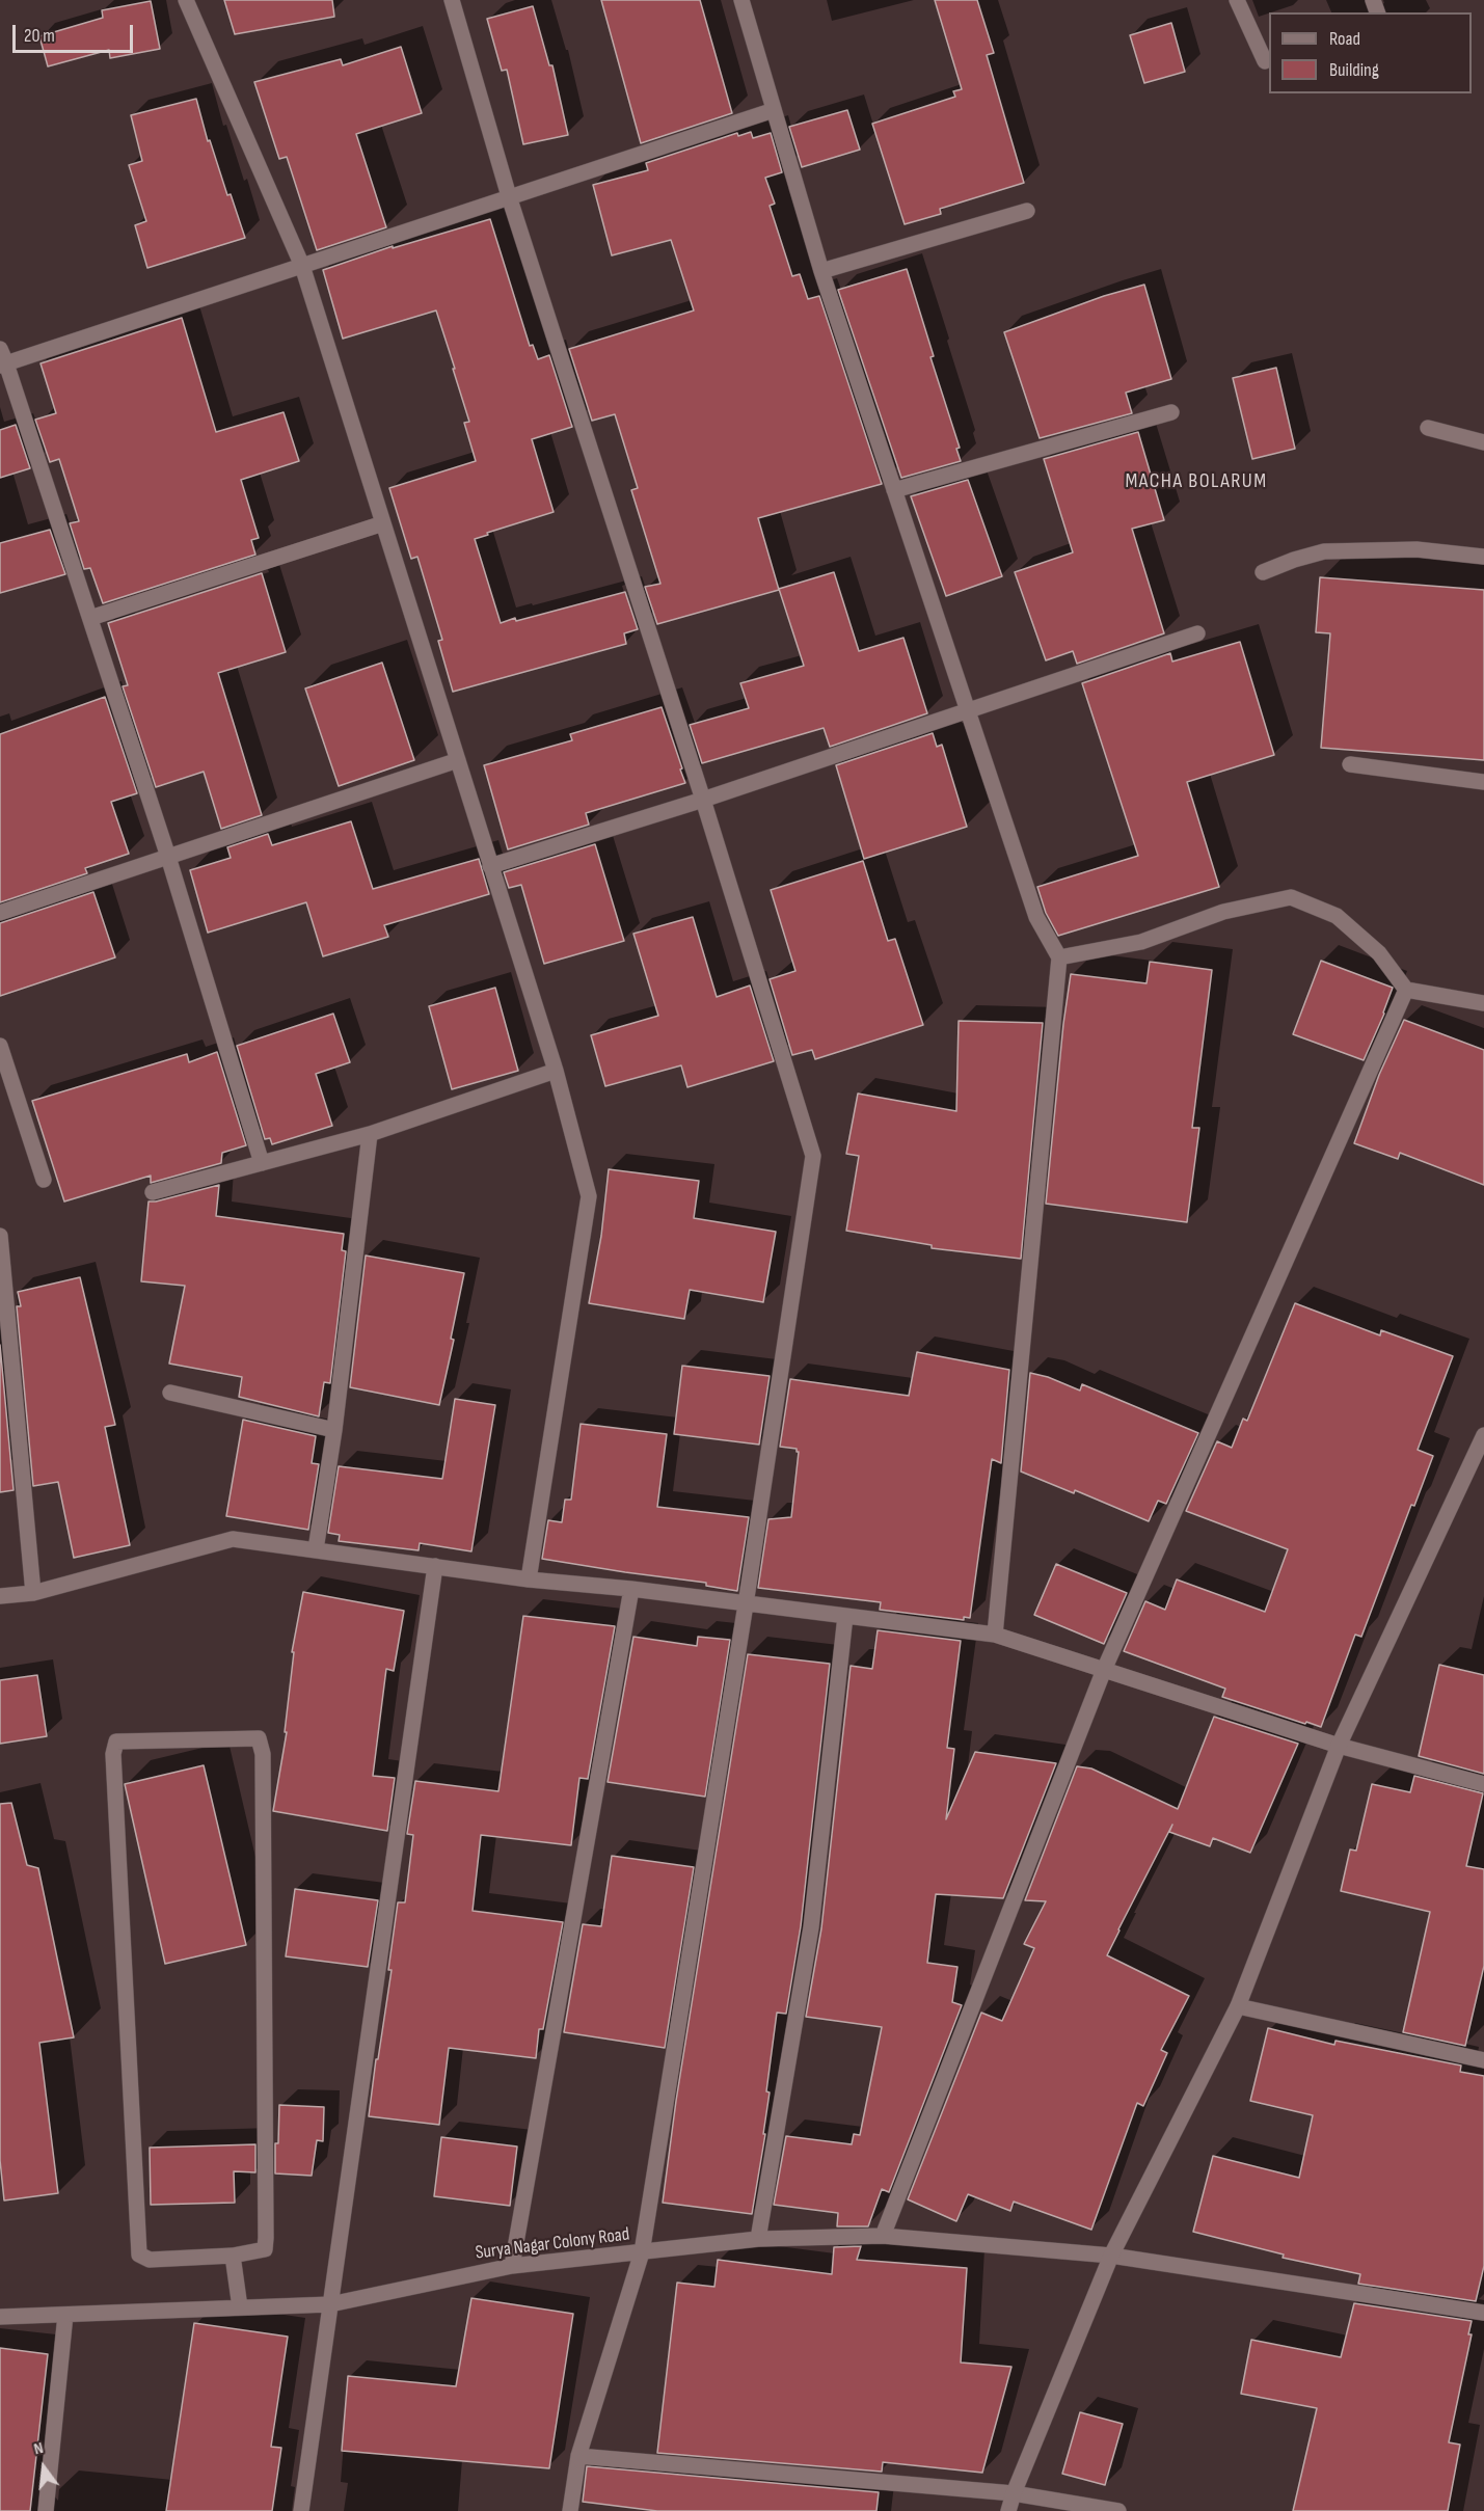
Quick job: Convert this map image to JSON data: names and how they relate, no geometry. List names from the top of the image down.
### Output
{
  "streets": {
    "street": ["Surya Nagar Colony Road"]
  },
  "districts": ["MACHA BOLARUM"],
  "legend": ["Road", "Building"],
  "scale_bar": "20 m",
  "north": "top"
}
